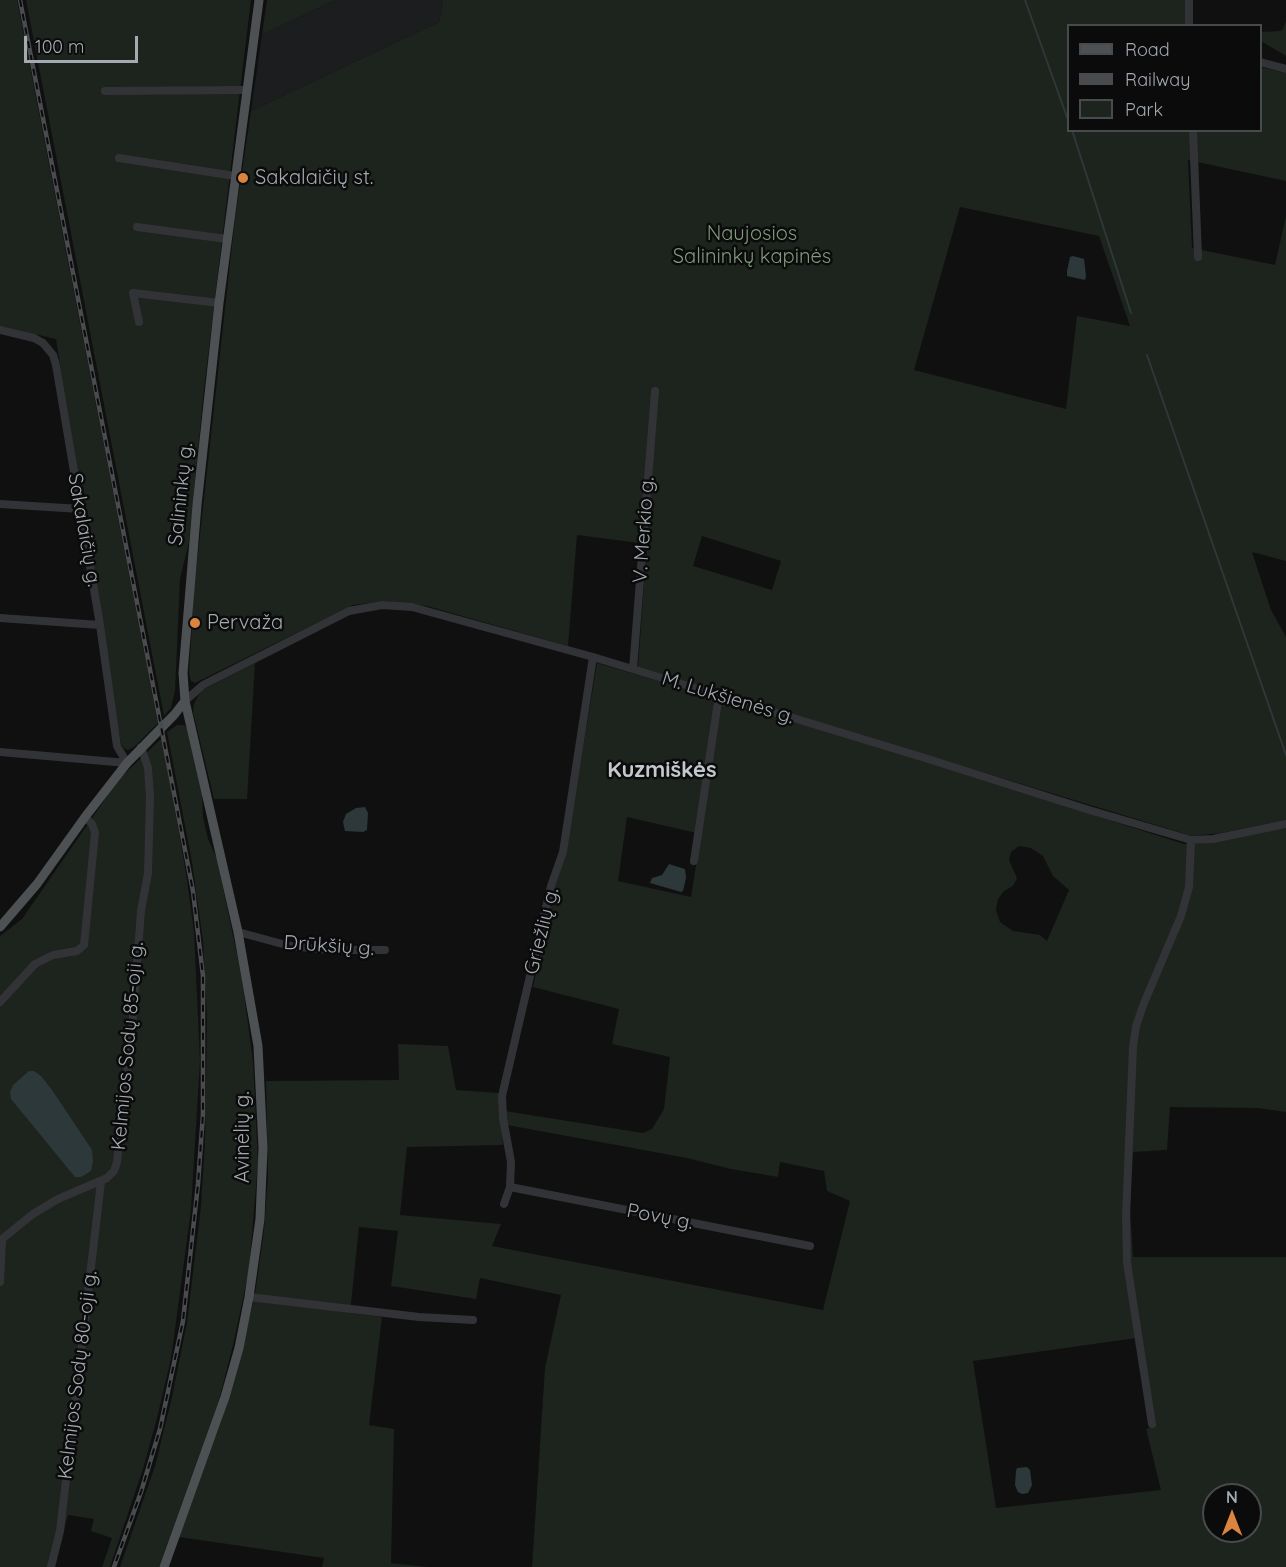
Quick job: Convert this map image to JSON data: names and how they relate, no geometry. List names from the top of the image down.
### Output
{
  "streets": {
    "main road": ["Salininkų g.", "Avinėlių g."],
    "street": [
      "Sakalaičių g.",
      "V. Merkio g.",
      "M. Lukšienės g.",
      "Griežlių g.",
      "Drūkšių g.",
      "Kelmijos Sodų 85-oji g.",
      "Povų g.",
      "Kelmijos Sodų 80-oji g."
    ]
  },
  "crossings": [
    ["Salininkų g.", "M. Lukšienės g."],
    ["Salininkų g.", "Avinėlių g."],
    ["V. Merkio g.", "M. Lukšienės g."],
    ["M. Lukšienės g.", "Griežlių g."],
    ["M. Lukšienės g.", "Avinėlių g."],
    ["Griežlių g.", "Povų g."],
    ["Drūkšių g.", "Avinėlių g."],
    ["Kelmijos Sodų 85-oji g.", "Kelmijos Sodų 80-oji g."]
  ],
  "districts": ["Kuzmiškės"],
  "parks": ["Naujosios Salininkų kapinės"],
  "places": ["Sakalaičių st.", "Pervaža"],
  "legend": ["Road", "Railway", "Park"],
  "scale_bar": "100 m",
  "north": "top"
}
